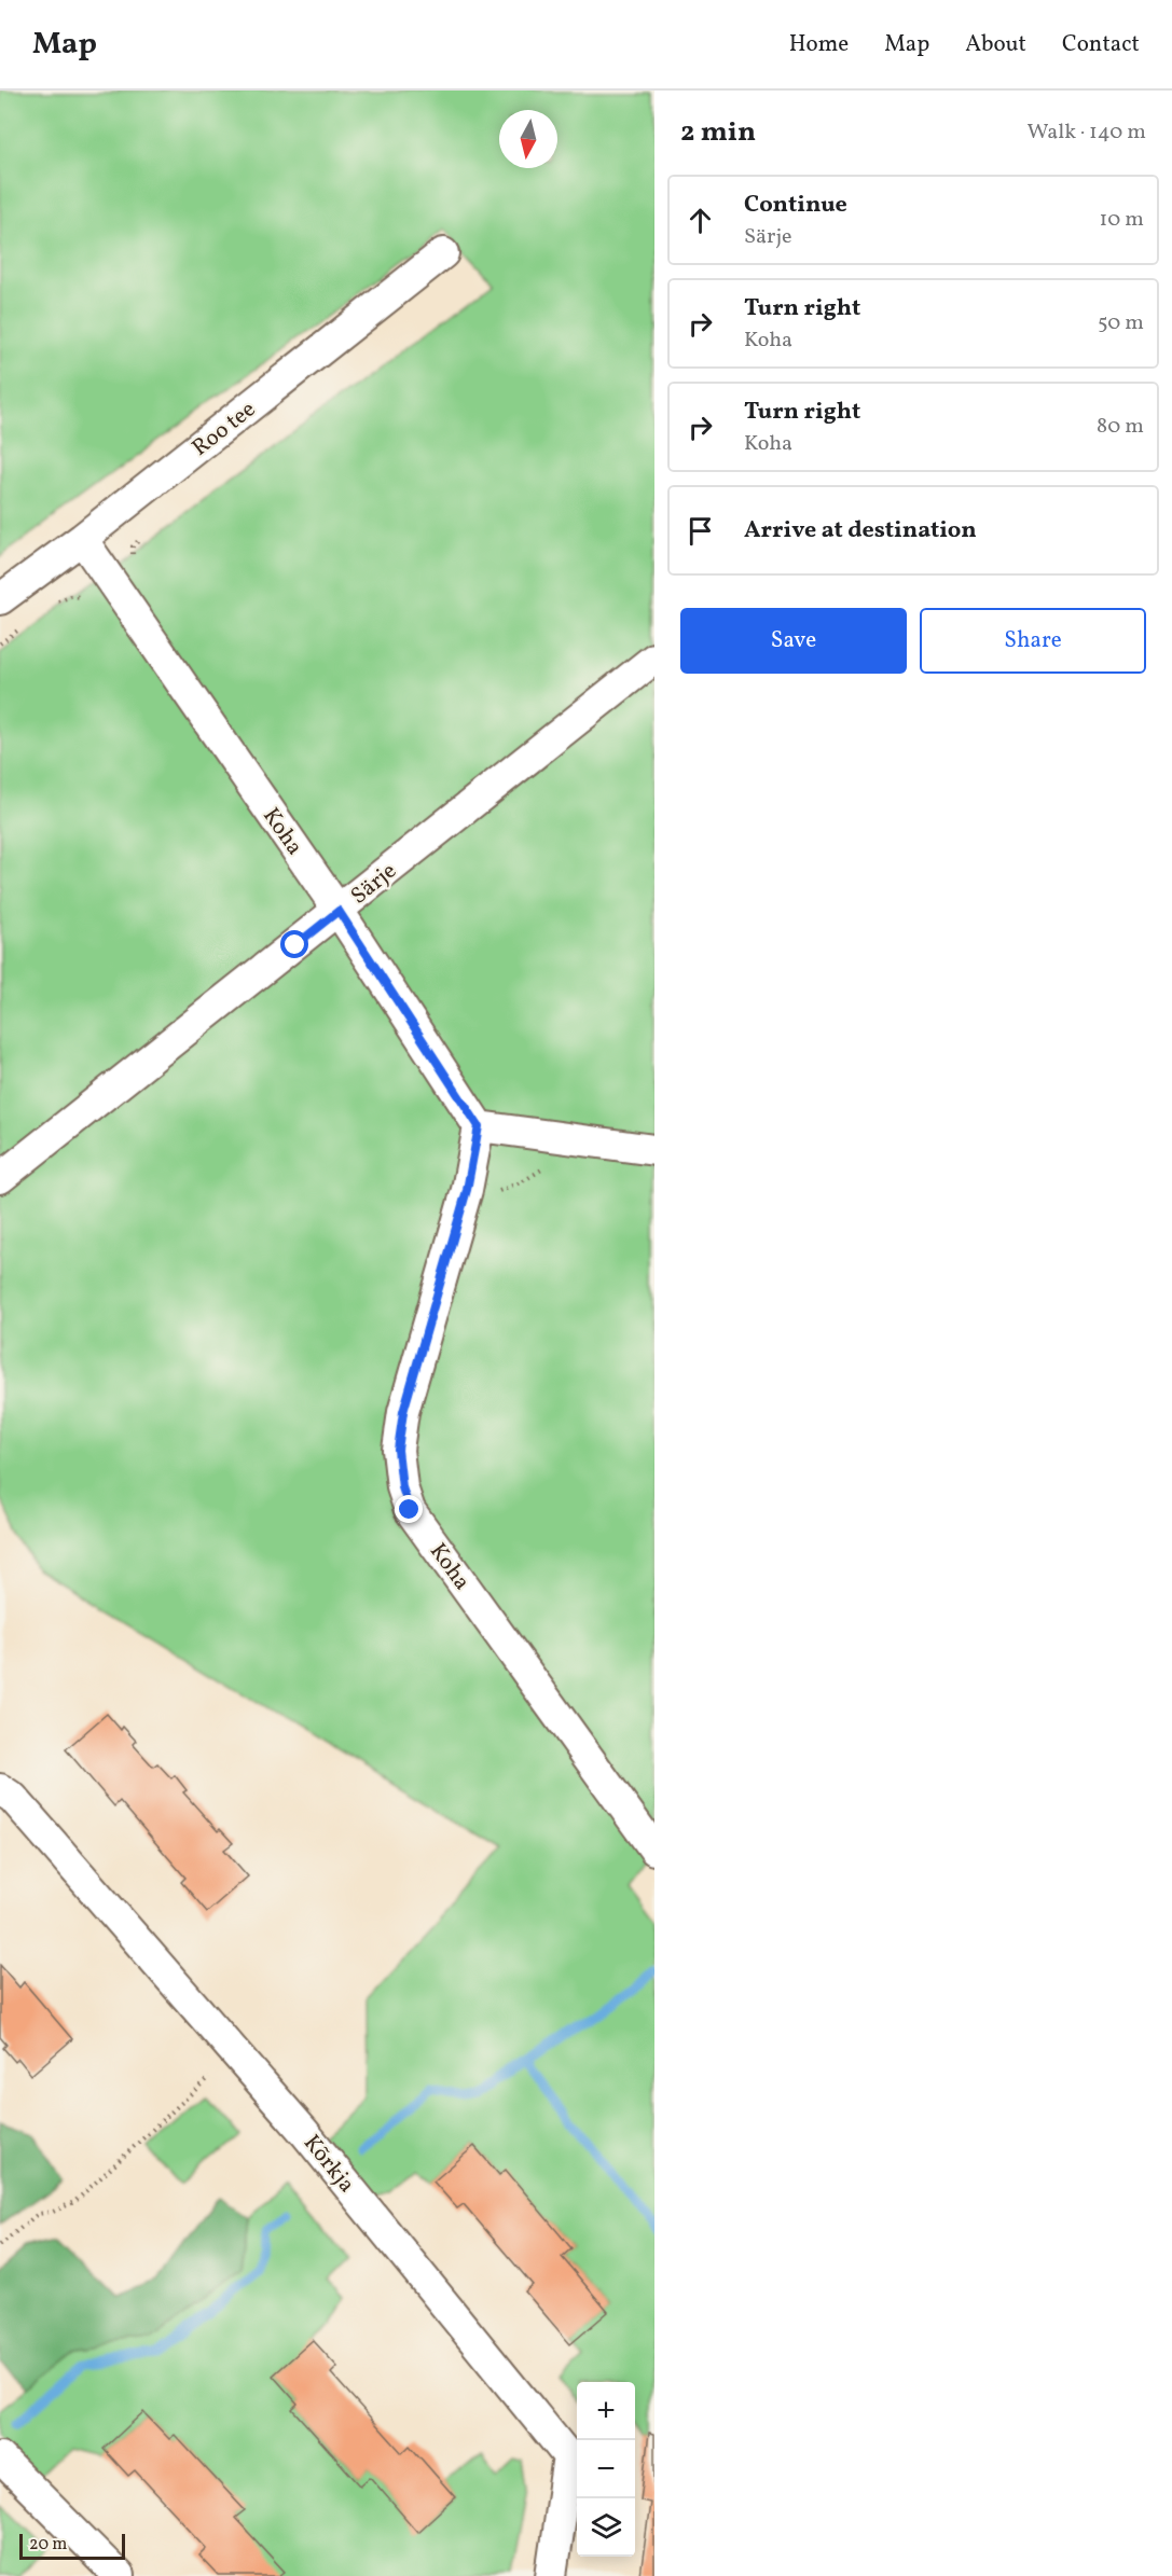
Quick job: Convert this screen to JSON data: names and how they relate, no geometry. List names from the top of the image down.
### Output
{
  "streets": {
    "street": [
      "Roo tee",
      "Koha",
      "Särje",
      "Kõrkja"
    ]
  },
  "crossings": [
    ["Roo tee", "Koha"],
    ["Koha", "Särje"]
  ],
  "scale_bar": "20 m",
  "north": "bottom",
  "page": {
    "header": "Map",
    "nav": [
      "Home",
      "Map",
      "About",
      "Contact"
    ],
    "heading": ["2 min", "Walk · 140 m"],
    "list": [
      ["Continue", "Särje", "10 m"],
      ["Turn right", "Koha", "50 m"],
      ["Turn right", "Koha", "80 m"],
      "Arrive at destination"
    ],
    "buttons": ["Save", "Share"],
    "map_buttons": ["+", "−"],
    "scale": "20 m"
  }
}
